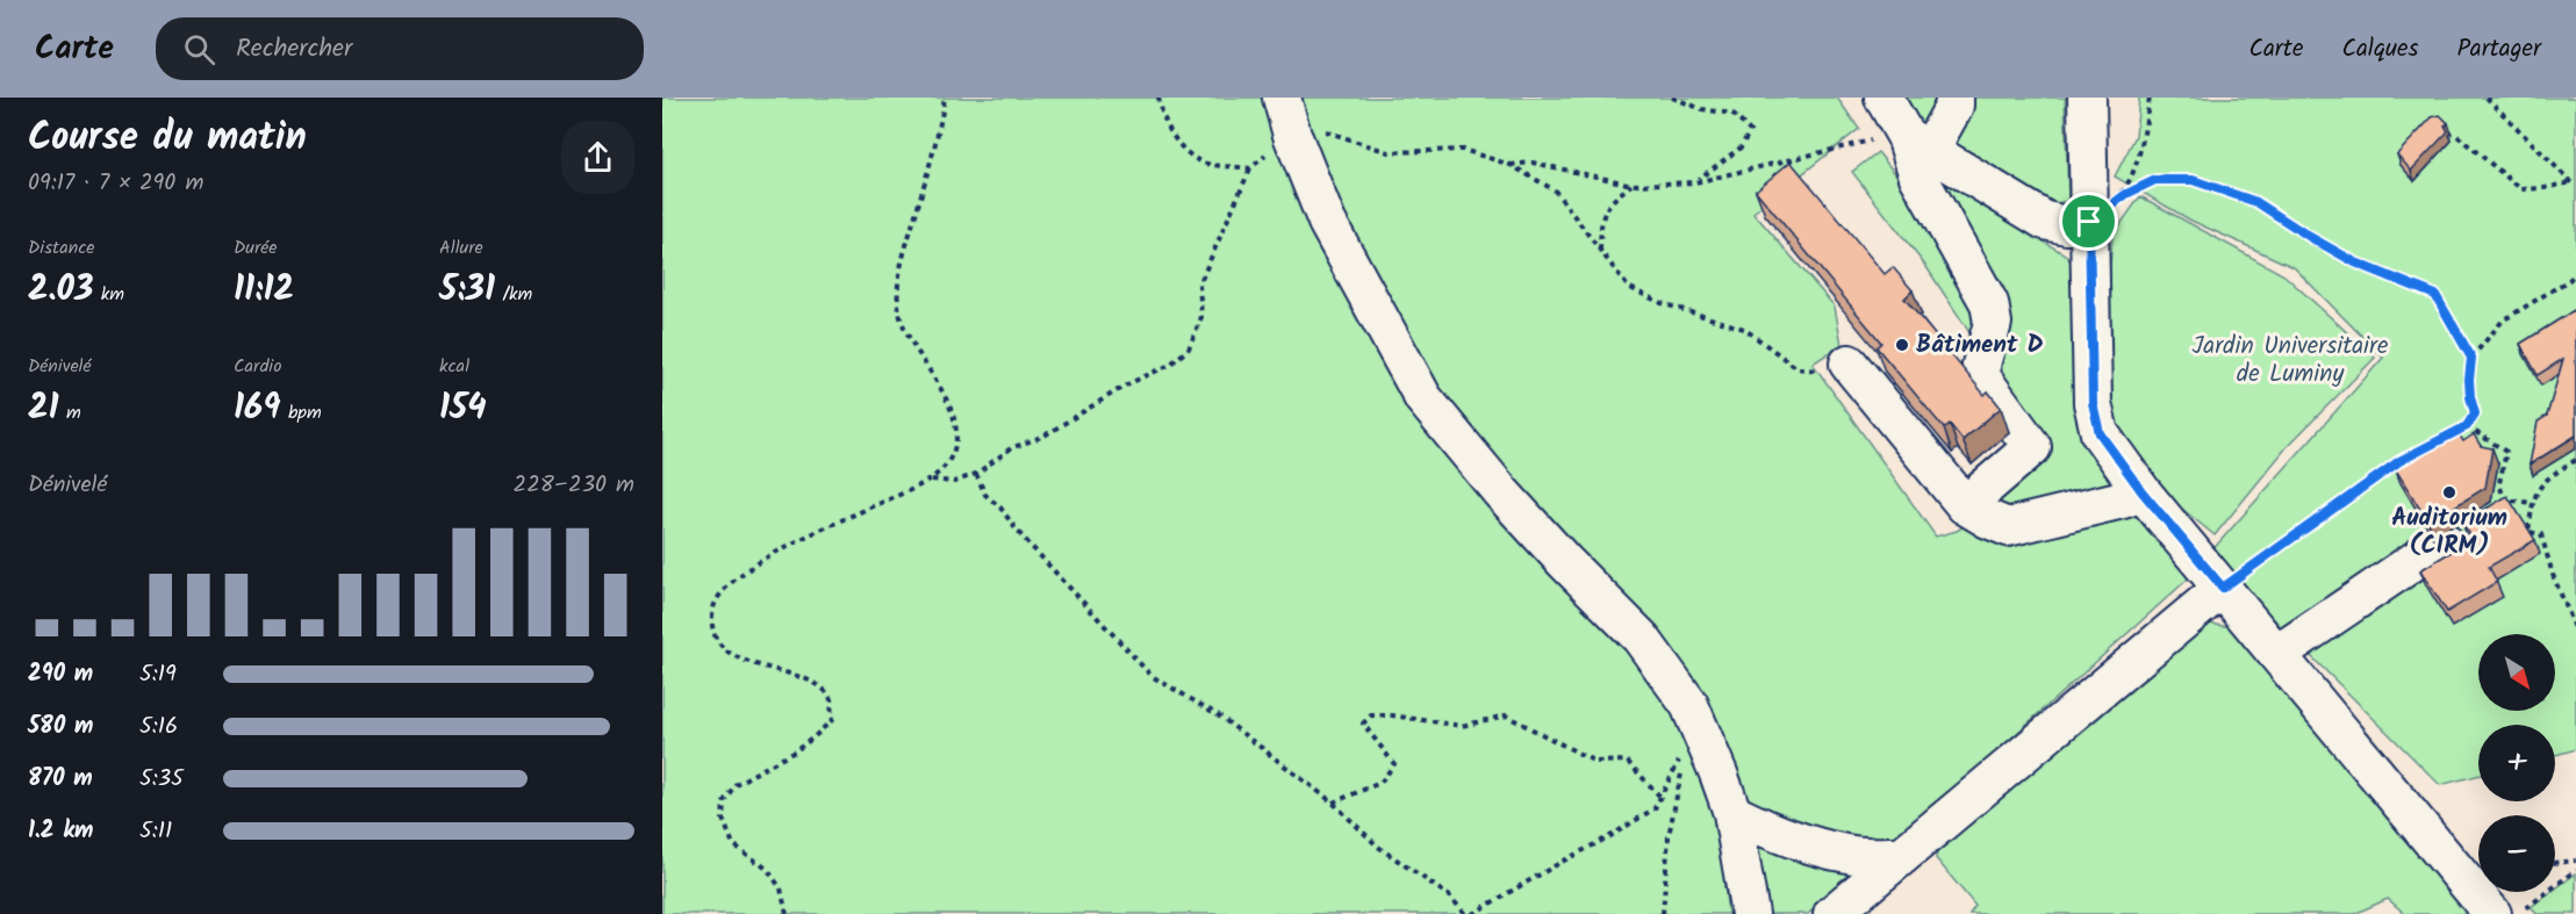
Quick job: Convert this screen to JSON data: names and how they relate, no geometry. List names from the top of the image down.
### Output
{
  "parks": ["Jardin Universitaire de Luminy"],
  "places": ["Bâtiment D", "Auditorium (CIRM)"],
  "north": "bottom right",
  "page": {
    "header": "Carte",
    "search": "Rechercher",
    "nav": ["Carte", "Calques", "Partager"],
    "heading": ["Course du matin", "09:17 · 7 × 290 m"],
    "stats": [
      ["Distance", "2.03 km"],
      ["Durée", "11:12"],
      ["Allure", "5:31 /km"],
      ["Dénivelé", "21 m"],
      ["Cardio", "169 bpm"],
      ["kcal", "154"]
    ],
    "chart": ["Dénivelé", "228–230 m"],
    "map_buttons": ["+", "−"],
    "list": [
      {
        "name": "290 m",
        "note": "5:19"
      },
      {
        "name": "580 m",
        "note": "5:16"
      },
      {
        "name": "870 m",
        "note": "5:35"
      },
      {
        "name": "1.2 km",
        "note": "5:11"
      }
    ]
  }
}
